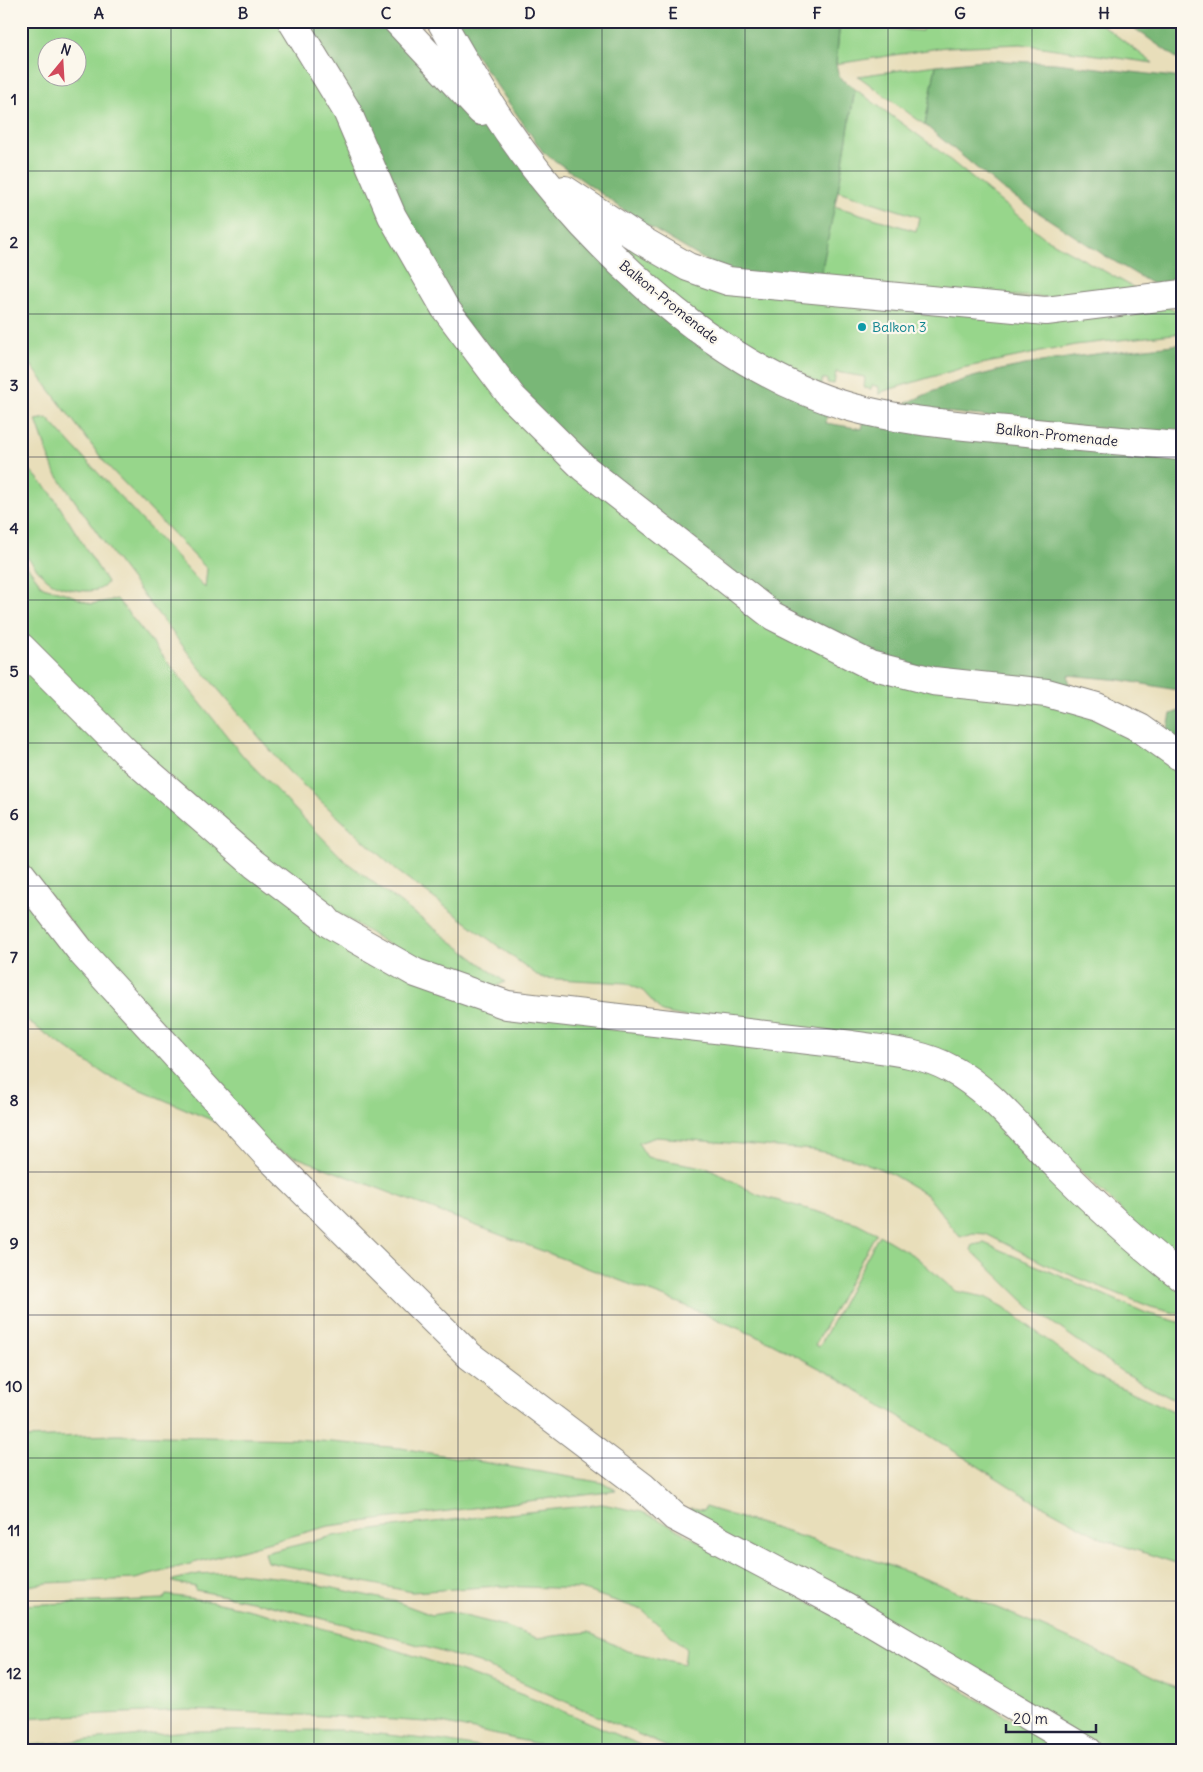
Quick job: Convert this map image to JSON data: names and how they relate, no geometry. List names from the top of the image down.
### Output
{
  "streets": {
    "lane": ["Balkon-Promenade"]
  },
  "places": ["Balkon 3"],
  "scale_bar": "20 m",
  "north": "top",
  "grid": {
    "columns": [
      "A",
      "B",
      "C",
      "D",
      "E",
      "F",
      "G",
      "H"
    ],
    "rows": [
      "1",
      "2",
      "3",
      "4",
      "5",
      "6",
      "7",
      "8",
      "9",
      "10",
      "11",
      "12"
    ]
  }
}
